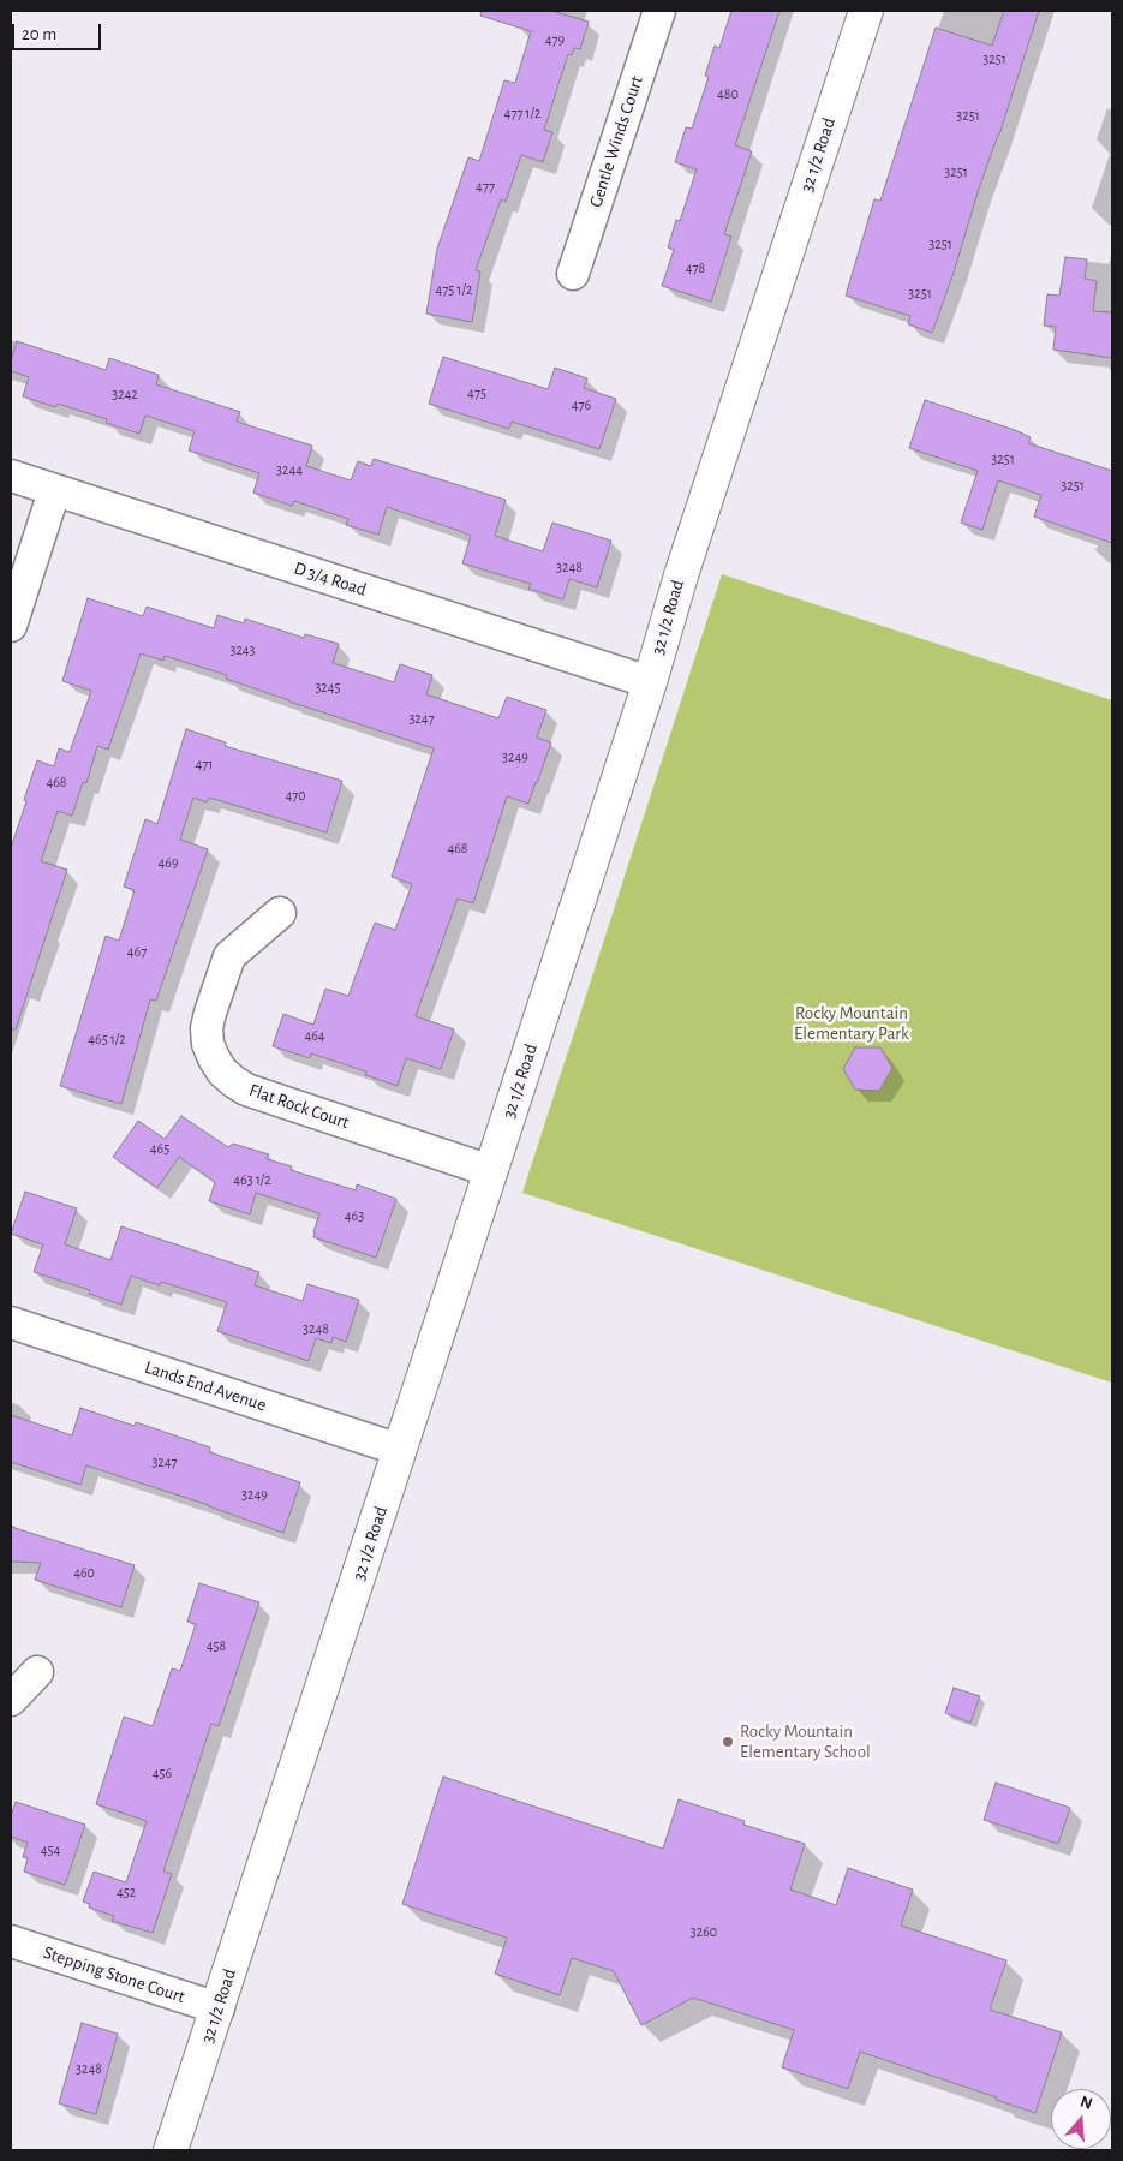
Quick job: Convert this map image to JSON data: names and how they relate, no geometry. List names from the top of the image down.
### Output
{
  "streets": {
    "street": [
      "Gentle Winds Court",
      "32 1/2 Road",
      "D 3/4 Road",
      "Flat Rock Court",
      "Lands End Avenue",
      "Stepping Stone Court"
    ]
  },
  "crossings": [
    ["32 1/2 Road", "D 3/4 Road"],
    ["32 1/2 Road", "Flat Rock Court"],
    ["32 1/2 Road", "Lands End Avenue"],
    ["32 1/2 Road", "Stepping Stone Court"]
  ],
  "parks": ["Rocky Mountain Elementary Park"],
  "places": ["Rocky Mountain Elementary School"],
  "house_numbers": [
    "479",
    "3251",
    "480",
    "477 1/2",
    "3251",
    "3251",
    "477",
    "3251",
    "478",
    "475 1/2",
    "3251",
    "475",
    "3242",
    "476",
    "3251",
    "3244",
    "3251",
    "3248",
    "3243",
    "3245",
    "3247",
    "3249",
    "471",
    "468",
    "470",
    "468",
    "469",
    "467",
    "464",
    "465 1/2",
    "465",
    "463 1/2",
    "463",
    "3248",
    "3247",
    "3249",
    "460",
    "458",
    "456",
    "454",
    "452",
    "3260",
    "3248"
  ],
  "scale_bar": "20 m",
  "north": "top"
}
